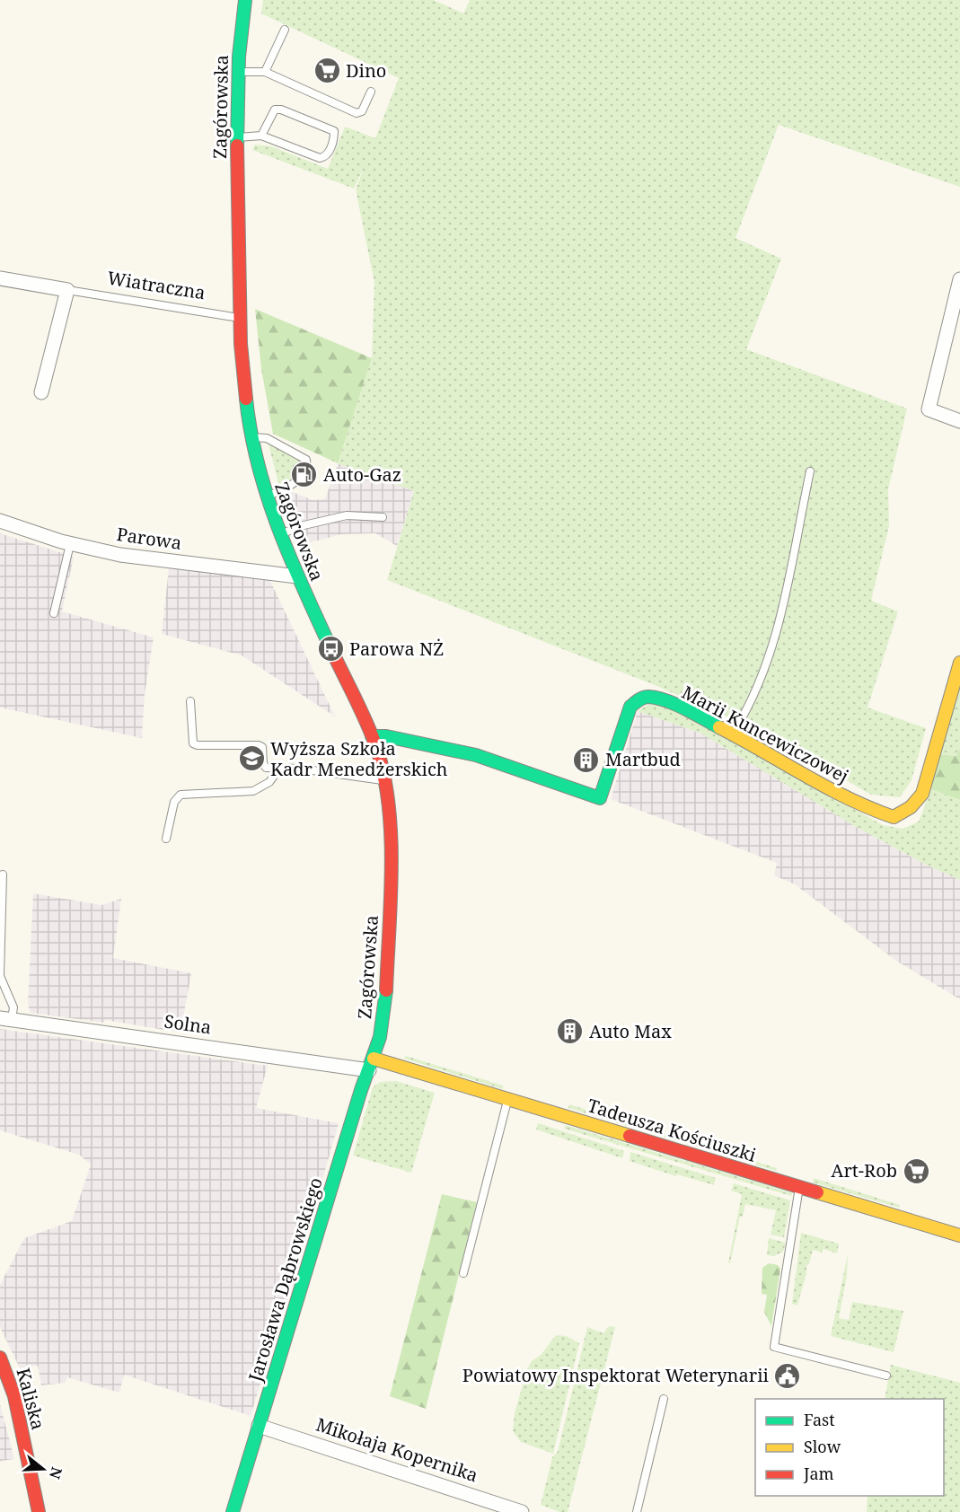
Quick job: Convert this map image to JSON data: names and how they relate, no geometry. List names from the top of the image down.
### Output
{
  "streets": {
    "street": [
      "Zagórowska",
      "Wiatraczna",
      "Parowa",
      "Marii Kuncewiczowej",
      "Solna",
      "Tadeusza Kościuszki",
      "Jarosława Dąbrowskiego",
      "Kaliska",
      "Mikołaja Kopernika"
    ]
  },
  "crossings": [
    ["Zagórowska", "Wiatraczna"],
    ["Zagórowska", "Parowa"],
    ["Zagórowska", "Marii Kuncewiczowej"],
    ["Zagórowska", "Solna"],
    ["Zagórowska", "Tadeusza Kościuszki"],
    ["Zagórowska", "Jarosława Dąbrowskiego"],
    ["Solna", "Tadeusza Kościuszki"],
    ["Solna", "Jarosława Dąbrowskiego"],
    ["Tadeusza Kościuszki", "Jarosława Dąbrowskiego"],
    ["Jarosława Dąbrowskiego", "Mikołaja Kopernika"]
  ],
  "places": {
    "supermarket": ["Dino", "Art-Rob"],
    "fuel station": ["Auto-Gaz"],
    "bus stop": ["Parowa NŻ"],
    "school or university": ["Wyższa Szkoła Kadr Menedżerskich"],
    "building": ["Martbud", "Auto Max"],
    "public building": ["Powiatowy Inspektorat Weterynarii"]
  },
  "legend": ["Fast", "Slow", "Jam"],
  "north": "right"
}
